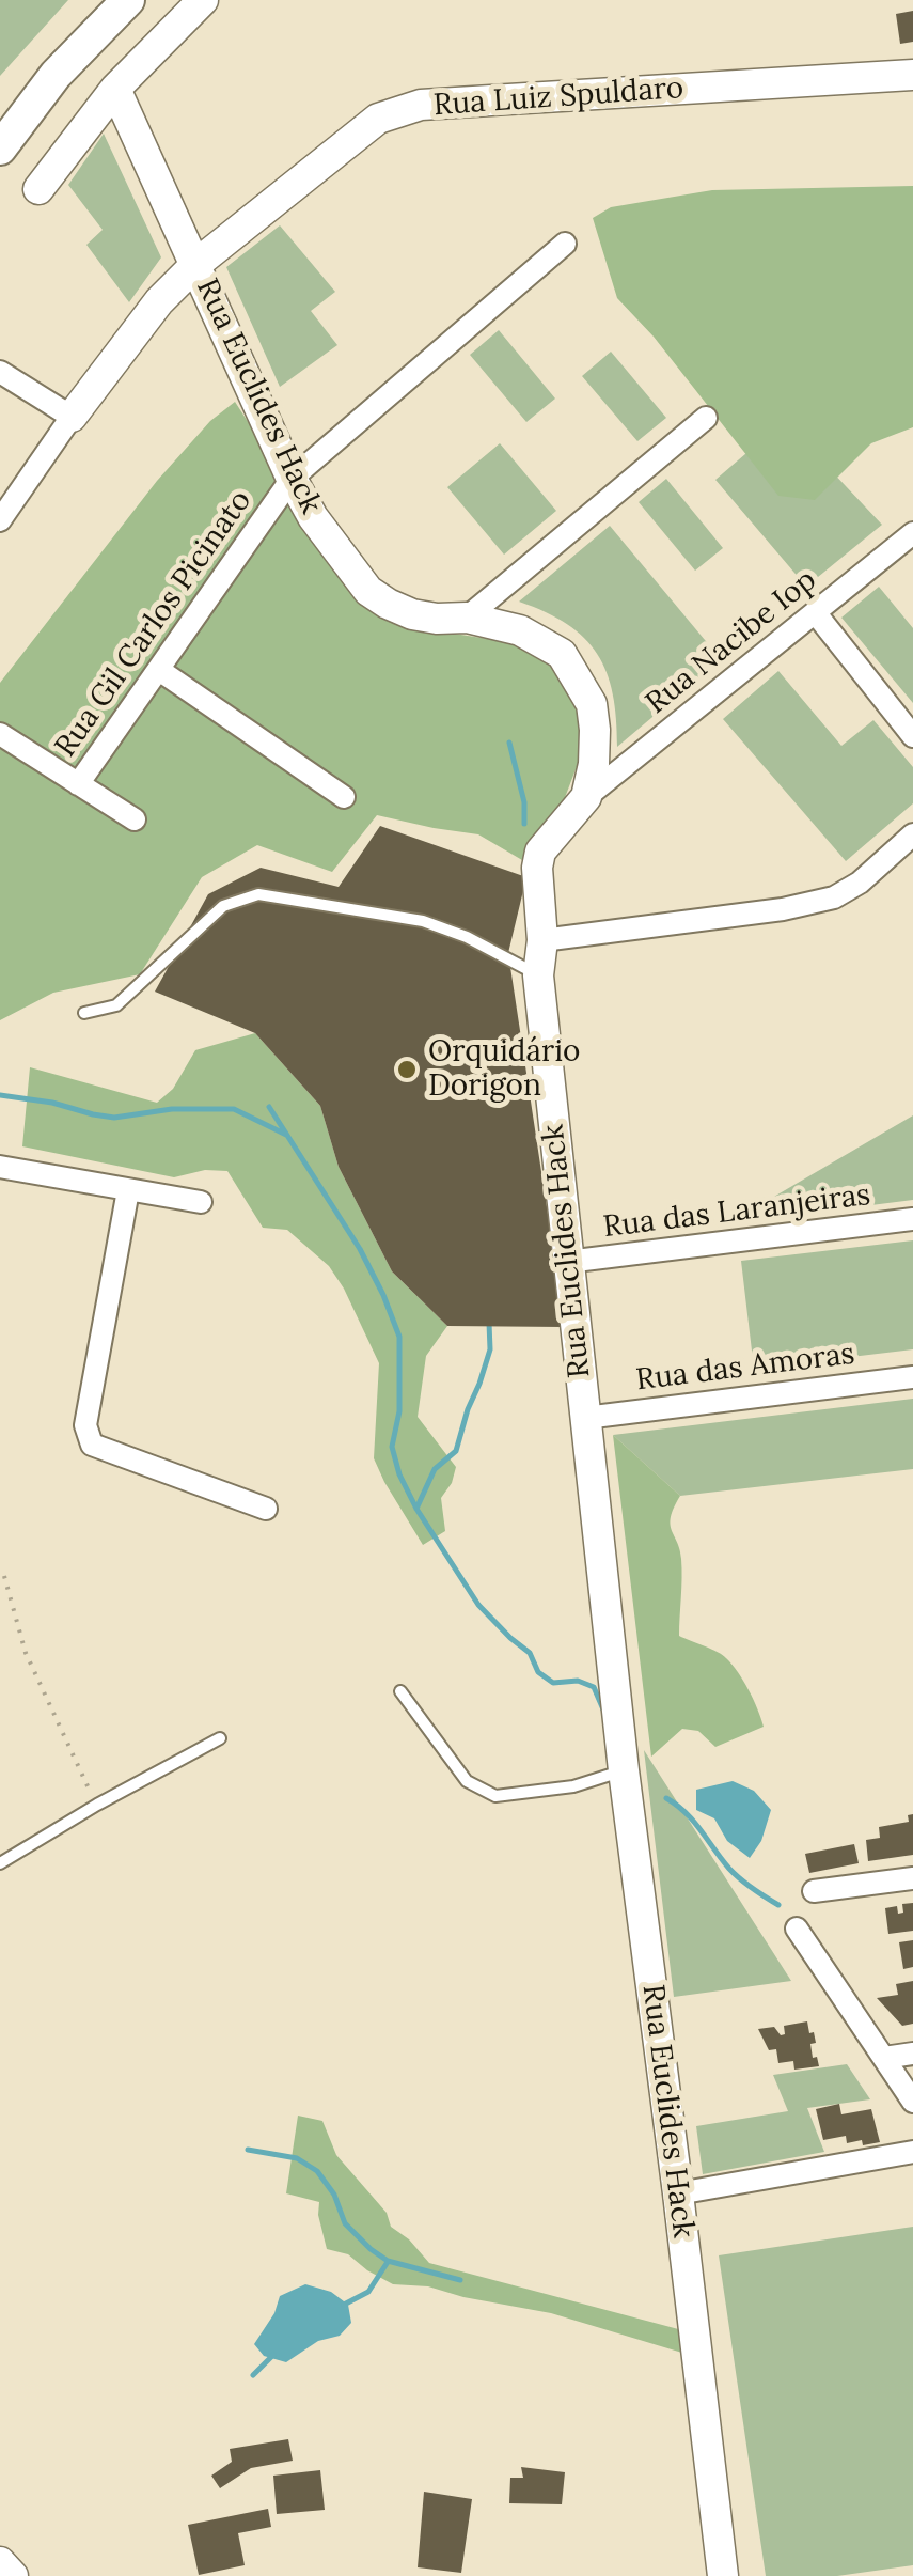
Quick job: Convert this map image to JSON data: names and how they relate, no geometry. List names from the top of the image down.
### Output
{
  "streets": {
    "street": [
      "Rua Luiz Spuldaro",
      "Rua Euclides Hack",
      "Rua Gil Carlos Picinato",
      "Rua Nacibe Iop",
      "Rua das Laranjeiras",
      "Rua das Amoras"
    ]
  },
  "crossings": [
    ["Rua Luiz Spuldaro", "Rua Euclides Hack"],
    ["Rua Euclides Hack", "Rua Gil Carlos Picinato"],
    ["Rua Euclides Hack", "Rua Nacibe Iop"],
    ["Rua Euclides Hack", "Rua das Laranjeiras"],
    ["Rua Euclides Hack", "Rua das Amoras"]
  ],
  "places": ["Orquidário Dorigon"]
}
